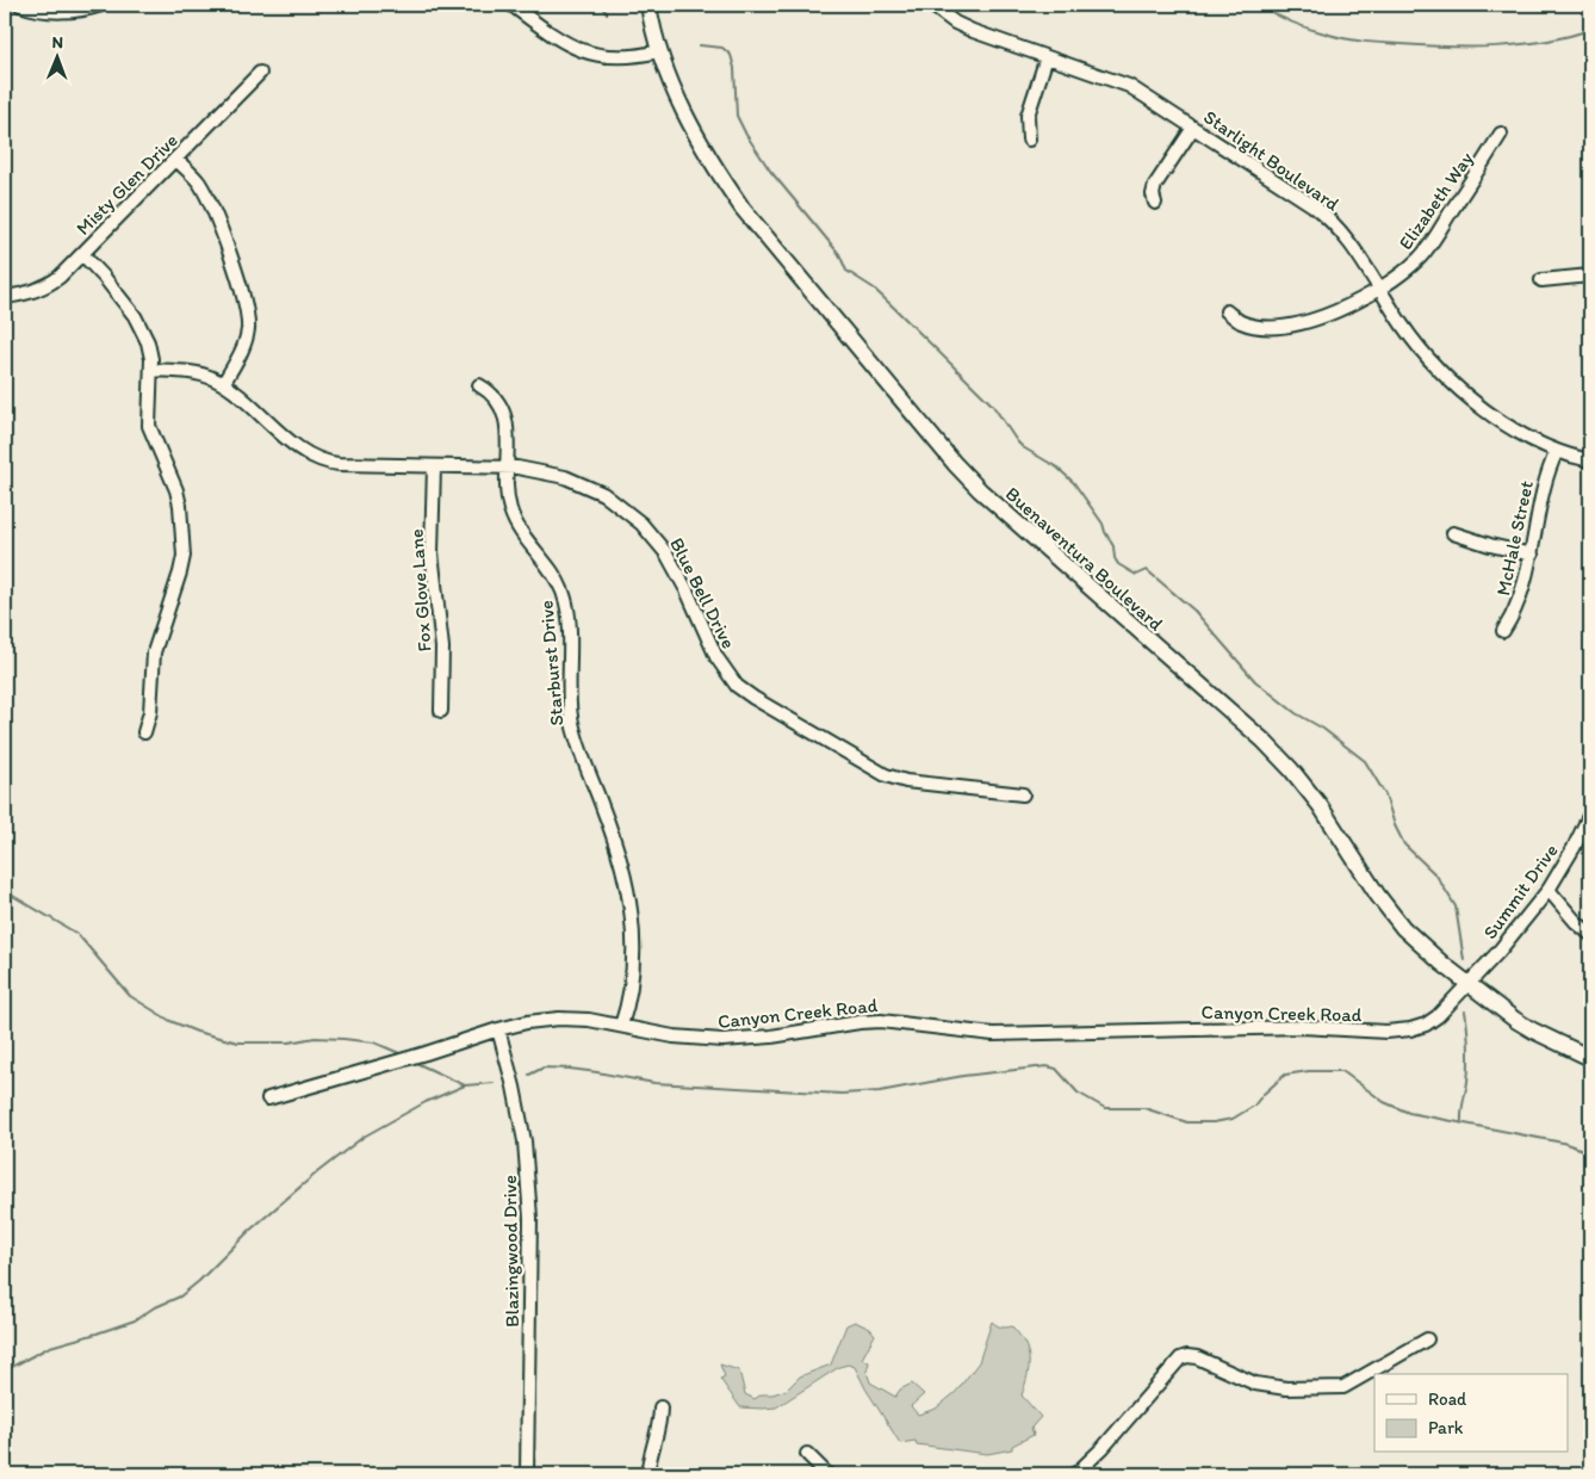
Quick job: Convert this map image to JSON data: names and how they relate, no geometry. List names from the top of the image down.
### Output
{
  "streets": {
    "main road": ["Buenaventura Boulevard"],
    "street": [
      "Starlight Boulevard",
      "Misty Glen Drive",
      "Elizabeth Way",
      "McHale Street",
      "Fox Glove Lane",
      "Blue Bell Drive",
      "Starburst Drive",
      "Summit Drive",
      "Canyon Creek Road",
      "Blazingwood Drive"
    ]
  },
  "crossings": [
    ["Starlight Boulevard", "Elizabeth Way"],
    ["Starlight Boulevard", "McHale Street"],
    ["Buenaventura Boulevard", "Summit Drive"],
    ["Buenaventura Boulevard", "Canyon Creek Road"],
    ["Fox Glove Lane", "Blue Bell Drive"],
    ["Blue Bell Drive", "Starburst Drive"],
    ["Starburst Drive", "Canyon Creek Road"],
    ["Summit Drive", "Canyon Creek Road"],
    ["Canyon Creek Road", "Blazingwood Drive"]
  ],
  "legend": ["Road", "Park"],
  "north": "top"
}
